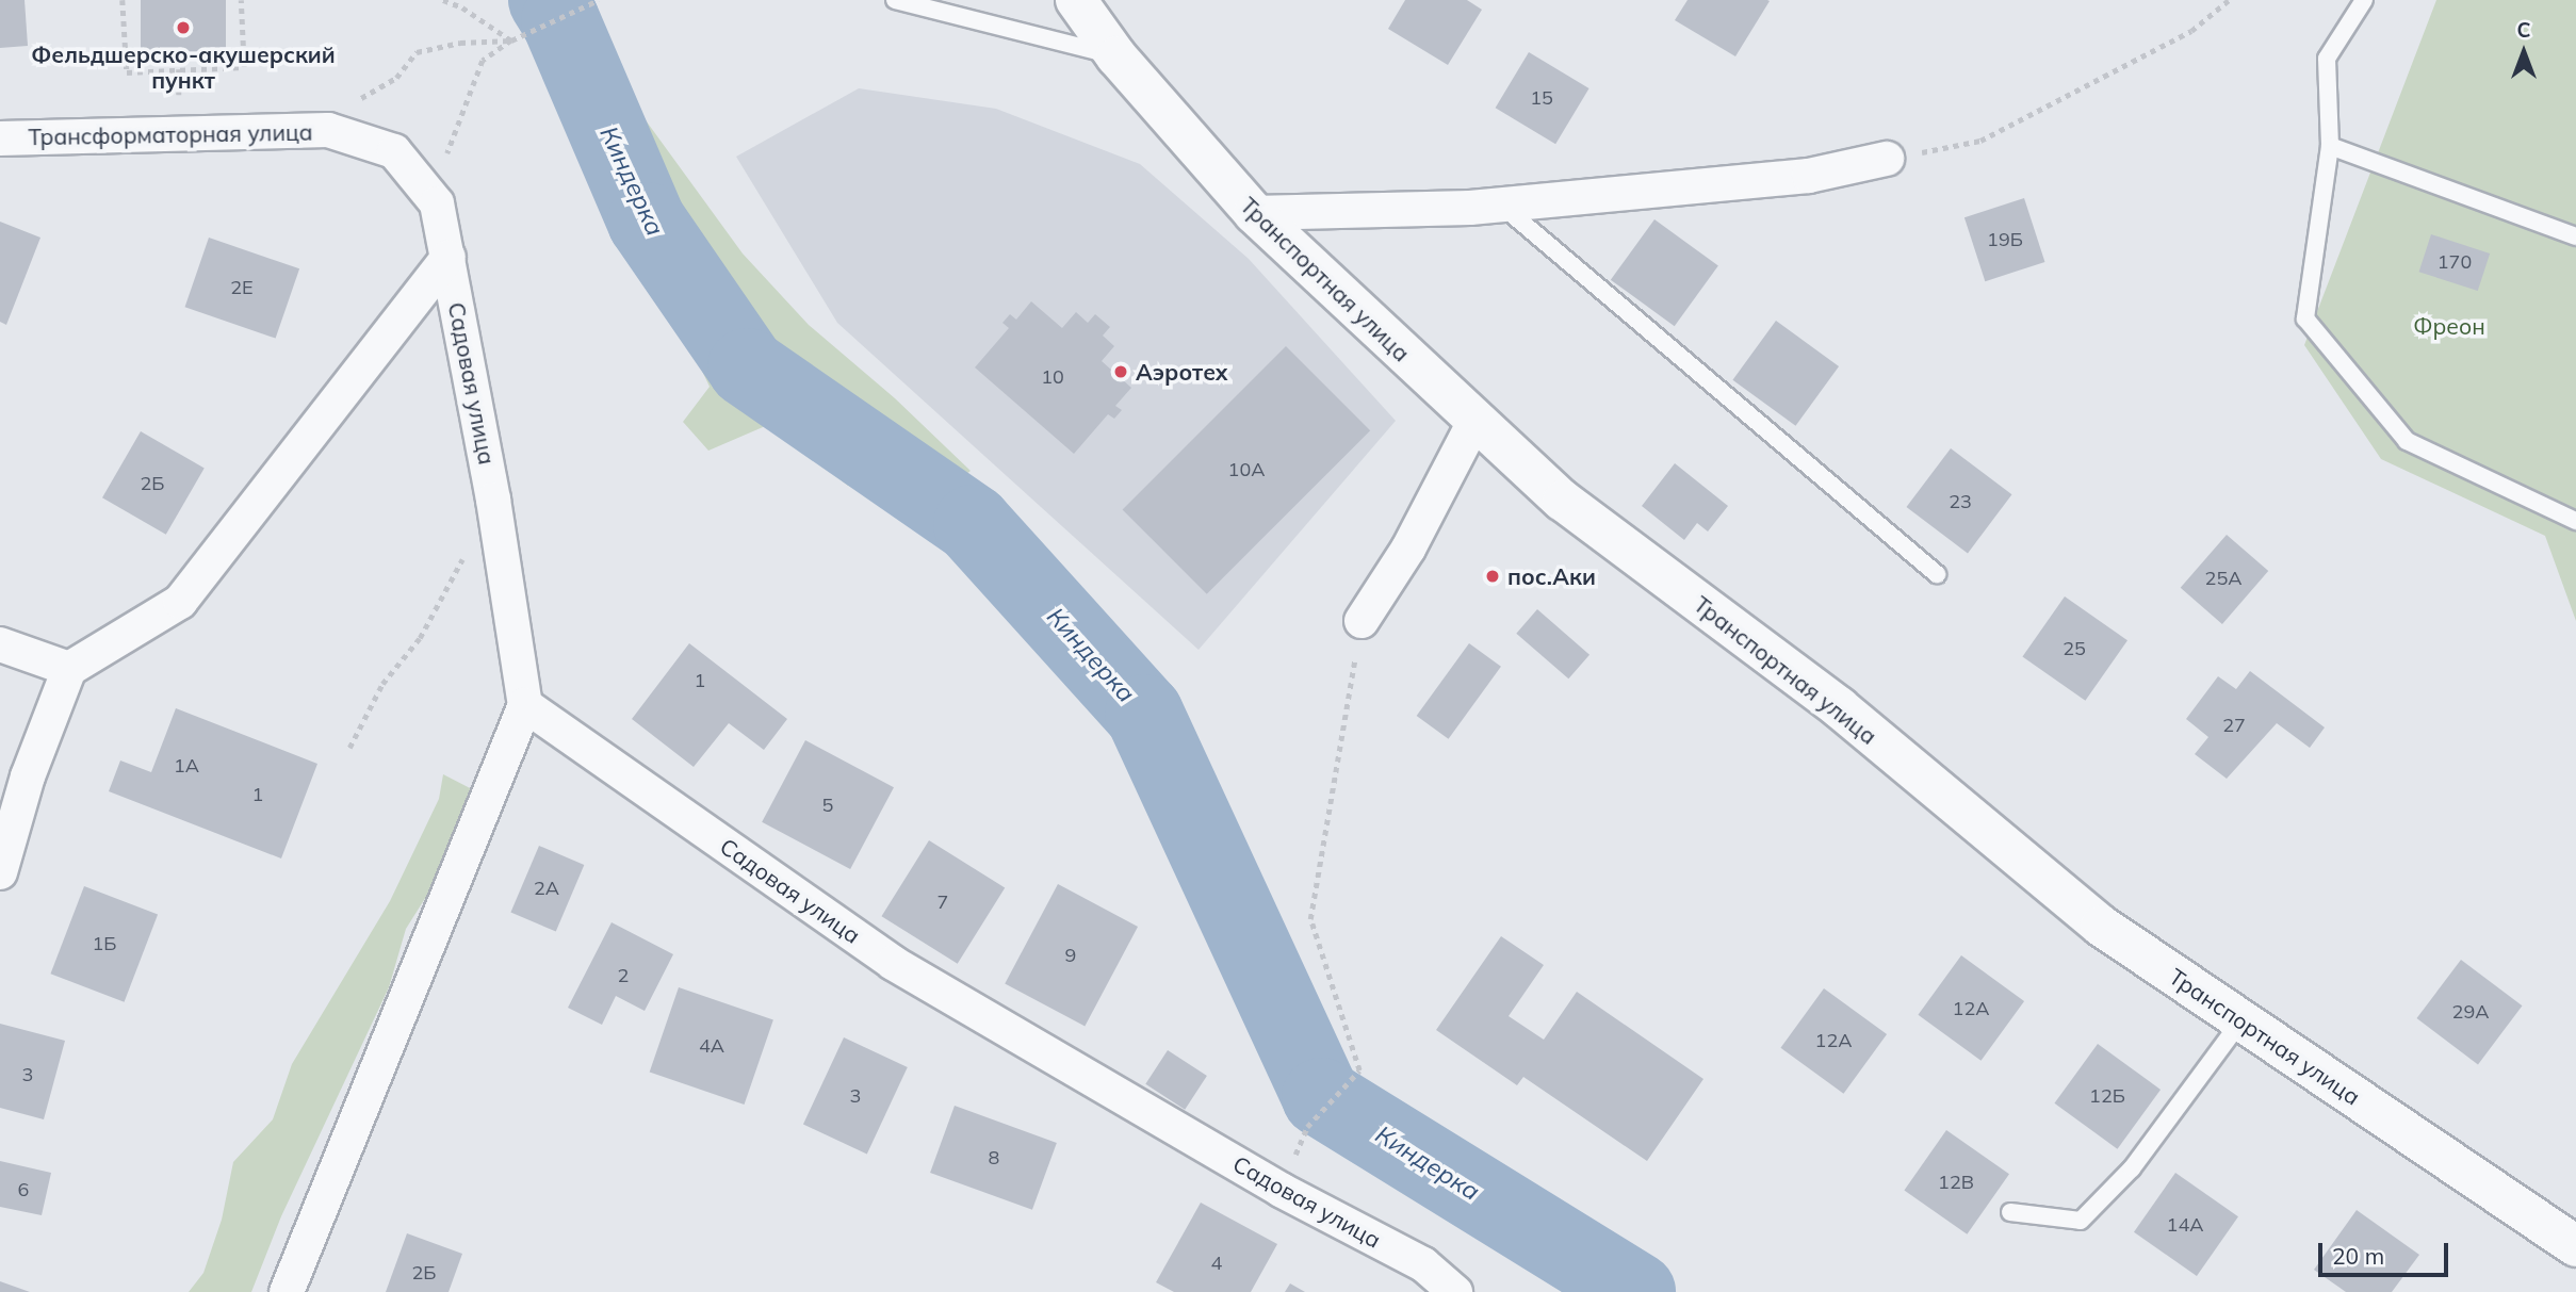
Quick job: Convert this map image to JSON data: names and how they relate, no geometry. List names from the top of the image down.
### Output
{
  "streets": {
    "street": ["Трансформаторная улица", "Транспортная улица", "Садовая улица"]
  },
  "crossings": [
    ["Трансформаторная улица", "Садовая улица"]
  ],
  "water": ["Киндерка"],
  "parks": ["Фреон"],
  "places": ["Фельдшерско-акушерский пункт", "Аэротех", "пос.Аки"],
  "house_numbers": [
    "15",
    "19Б",
    "170",
    "2Е",
    "10",
    "10А",
    "2Б",
    "23",
    "25А",
    "25",
    "1",
    "27",
    "1А",
    "1",
    "5",
    "2А",
    "7",
    "1Б",
    "9",
    "2",
    "12А",
    "29А",
    "12А",
    "4А",
    "3",
    "3",
    "12Б",
    "8",
    "12В",
    "6",
    "14А",
    "4",
    "2Б"
  ],
  "scale_bar": "20 m",
  "north": "top"
}
